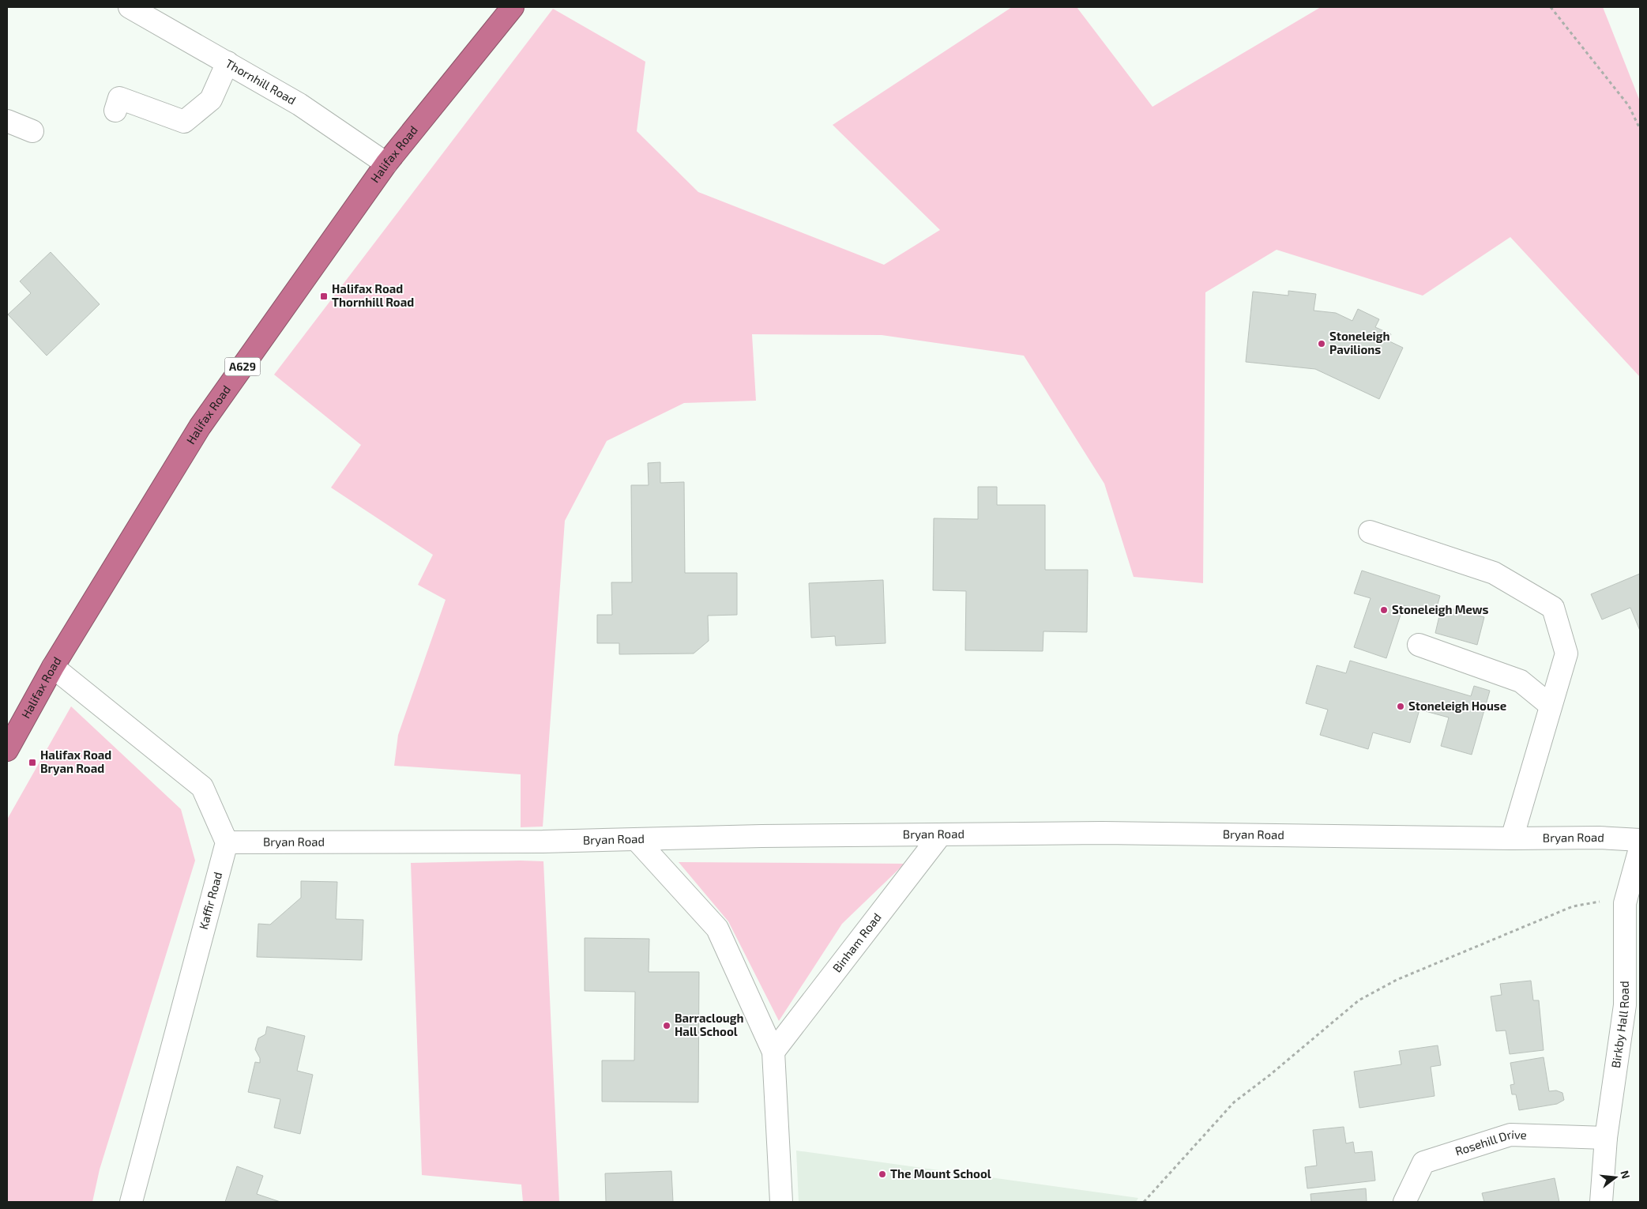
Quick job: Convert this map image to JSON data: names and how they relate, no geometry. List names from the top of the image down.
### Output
{
  "streets": {
    "highway": ["Halifax Road", "A629"],
    "street": [
      "Thornhill Road",
      "Bryan Road",
      "Kaffir Road",
      "Binham Road",
      "Birkby Hall Road",
      "Rosehill Drive"
    ]
  },
  "crossings": [
    ["Thornhill Road", "Halifax Road"],
    ["Bryan Road", "Kaffir Road"],
    ["Bryan Road", "Binham Road"],
    ["Birkby Hall Road", "Rosehill Drive"]
  ],
  "places": {
    "transit": ["Halifax Road Thornhill Road", "Halifax Road Bryan Road"],
    "other": [
      "Stoneleigh Pavilions",
      "Stoneleigh Mews",
      "Stoneleigh House",
      "Barraclough Hall School",
      "The Mount School"
    ]
  },
  "north": "right"
}
